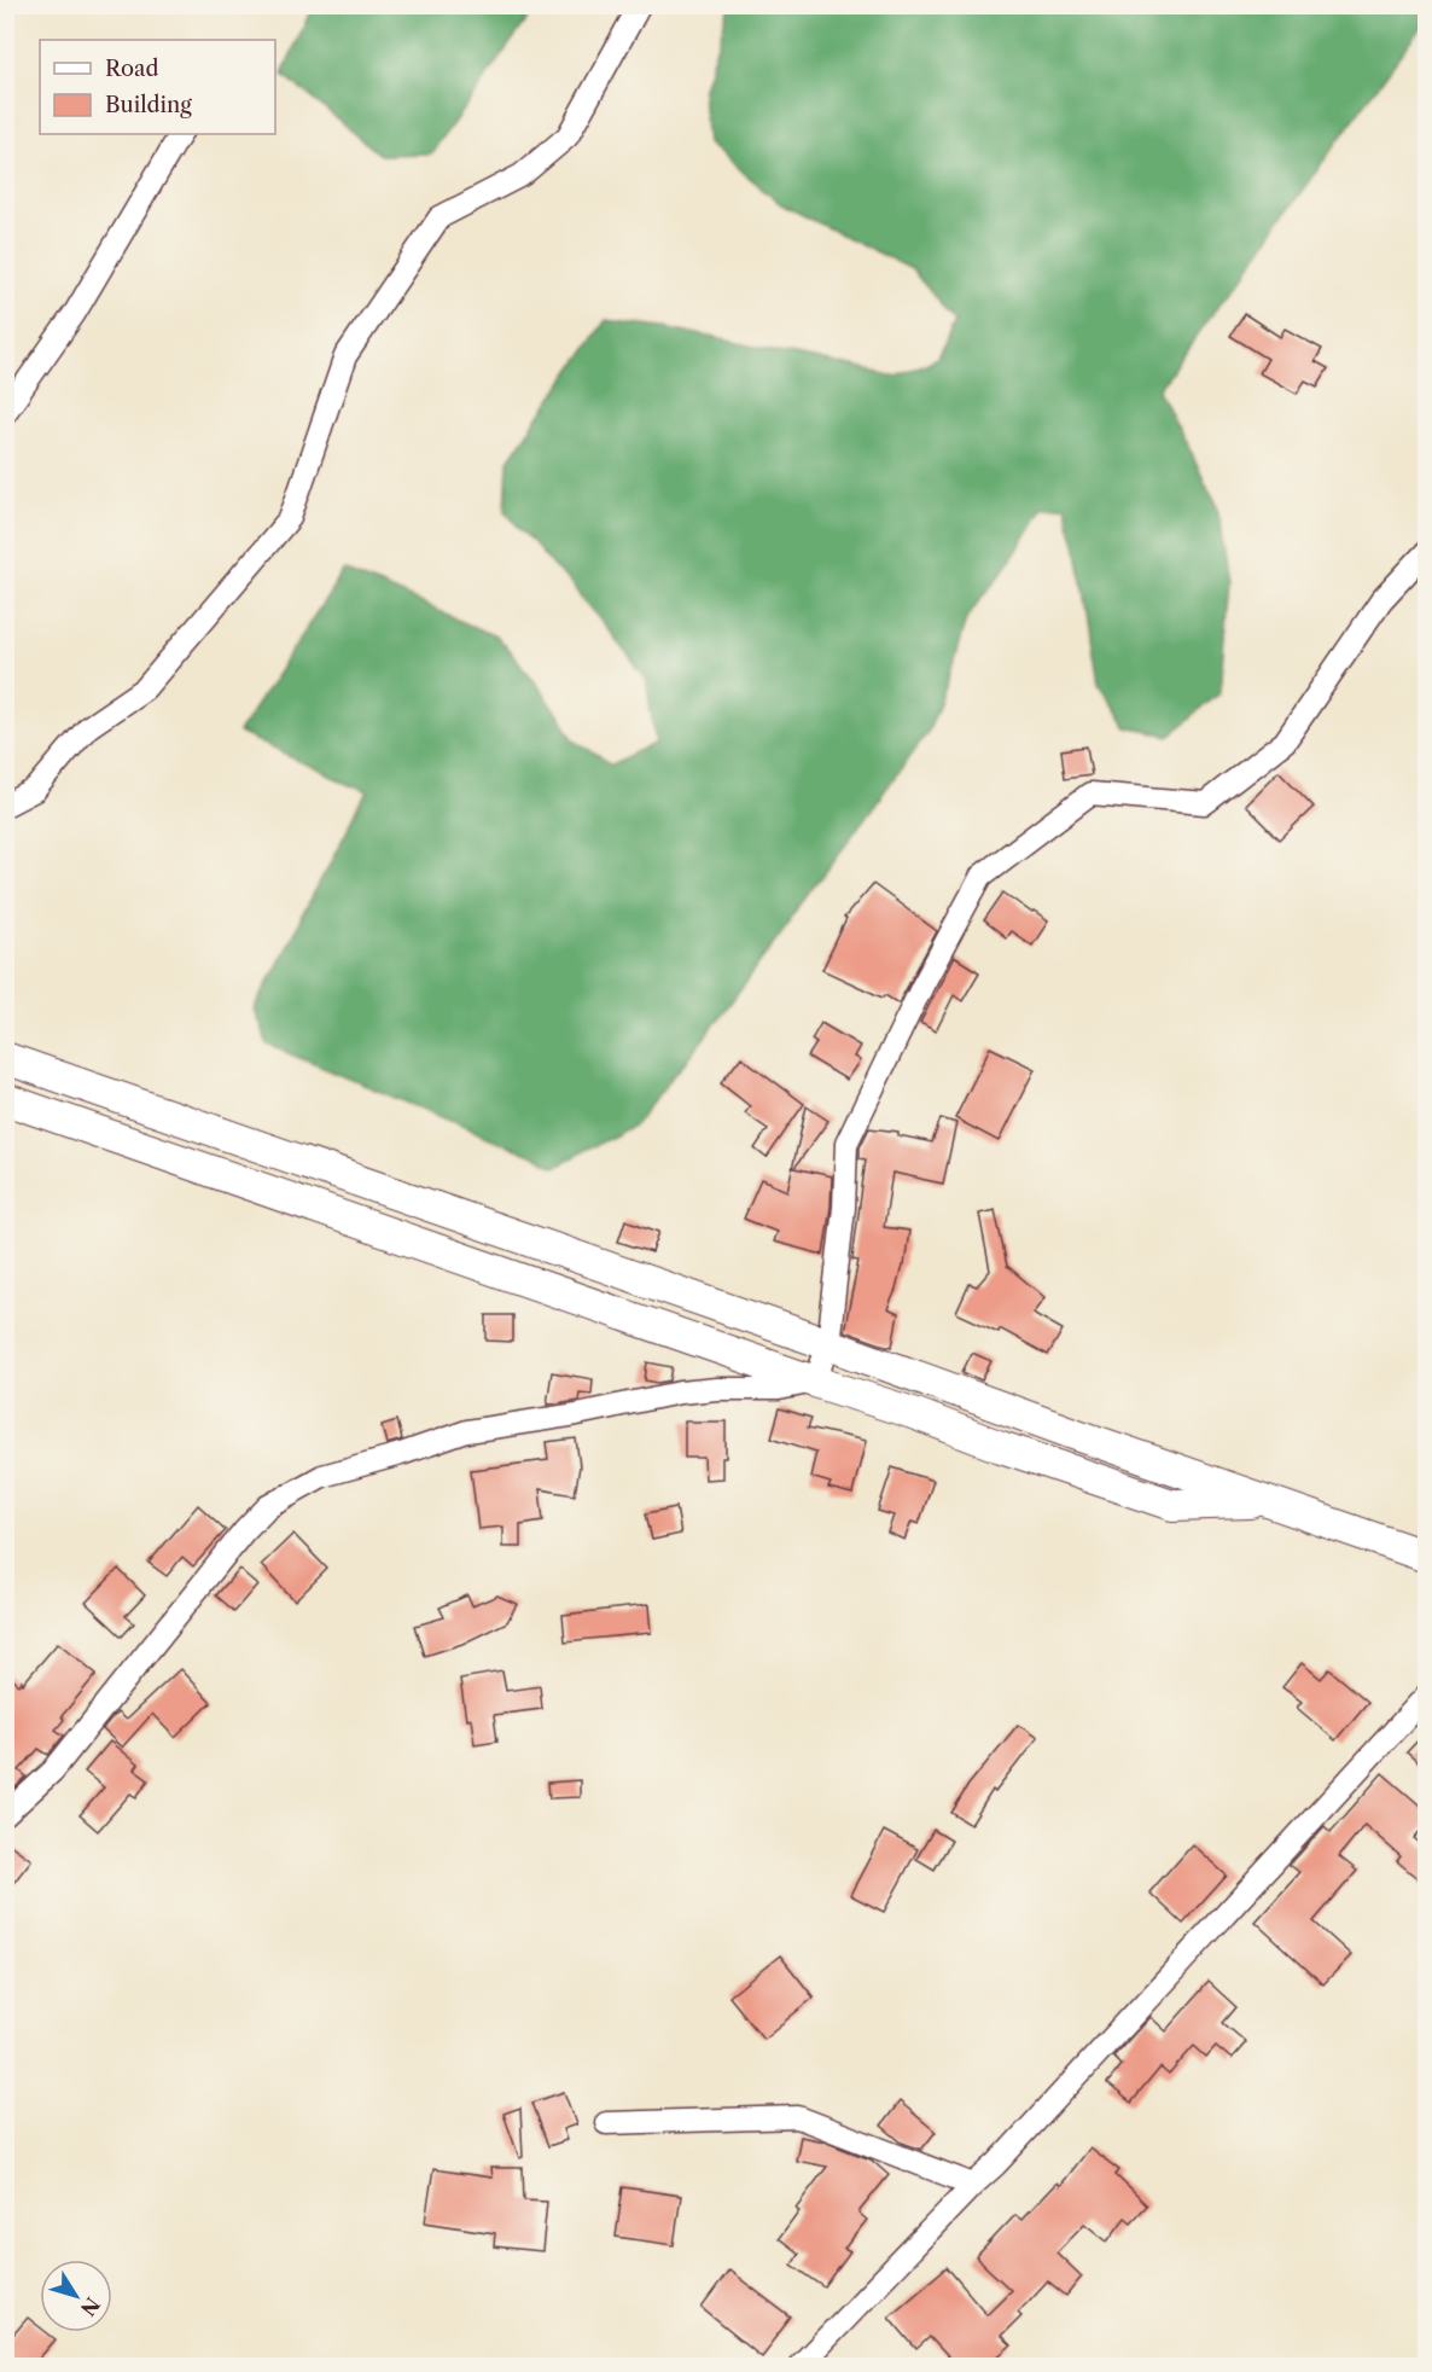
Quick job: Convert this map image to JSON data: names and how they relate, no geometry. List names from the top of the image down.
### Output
{
  "legend": ["Road", "Building"],
  "north": "bottom right"
}
